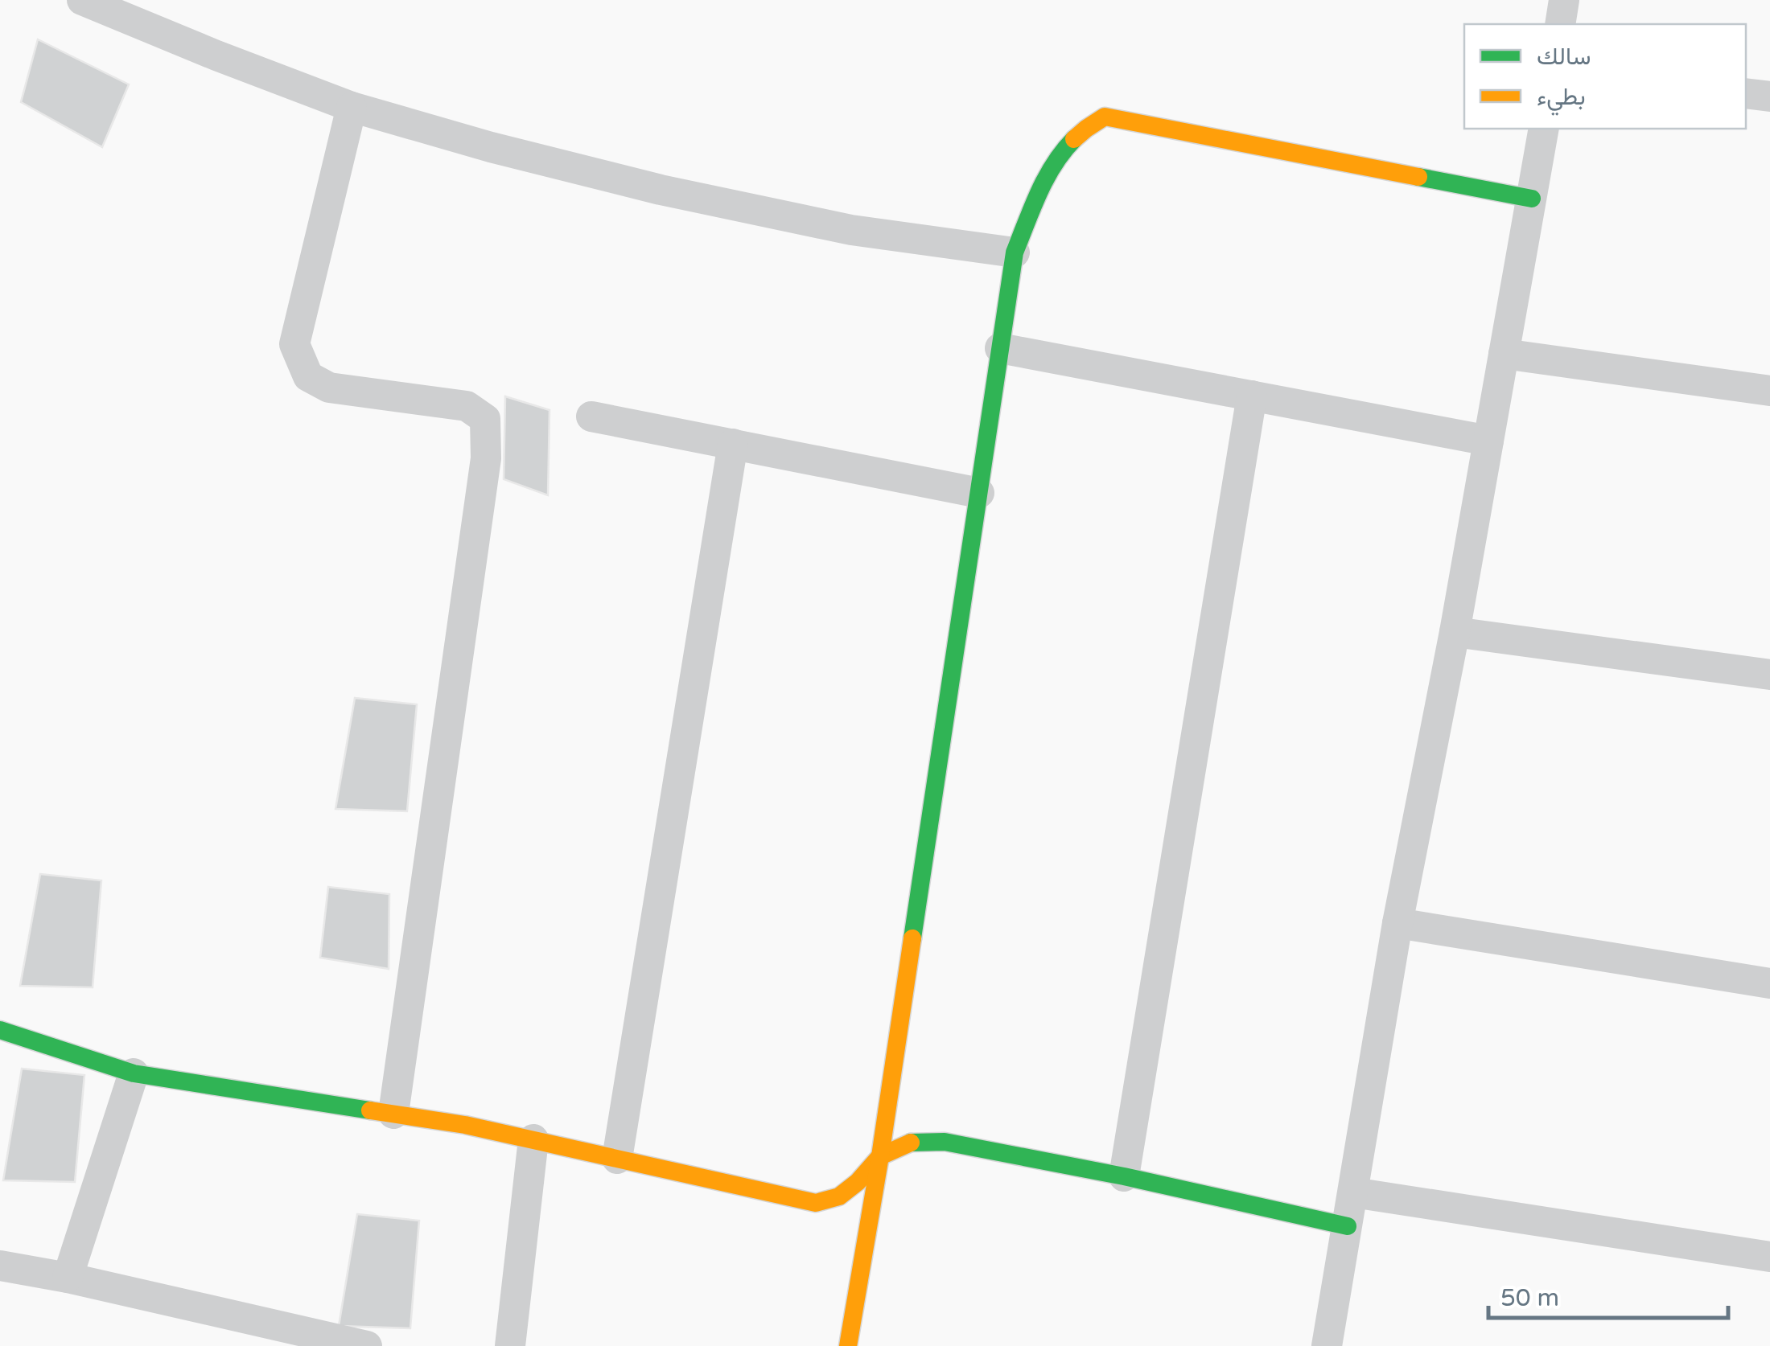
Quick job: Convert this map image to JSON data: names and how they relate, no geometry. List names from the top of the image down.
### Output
{
  "legend": ["سالك", "بطيء"],
  "scale_bar": "50 m"
}
